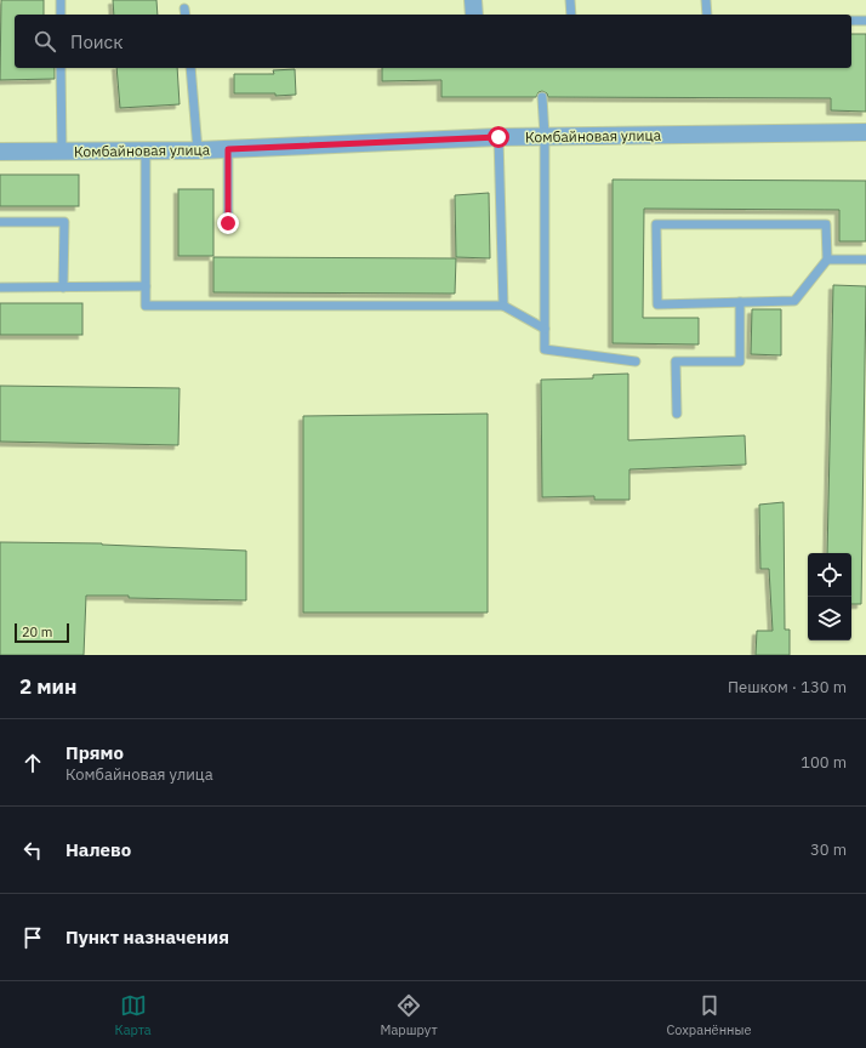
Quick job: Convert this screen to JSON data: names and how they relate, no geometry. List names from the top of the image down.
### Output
{
  "streets": {
    "street": ["Комбайновая улица"]
  },
  "scale_bar": "20 m",
  "page": {
    "search": "Поиск",
    "scale": "20 m",
    "heading": ["2 мин", "Пешком · 130 m"],
    "list": [
      ["Прямо", "Комбайновая улица", "100 m"],
      ["Налево", "30 m"],
      "Пункт назначения"
    ],
    "nav": ["Карта", "Маршрут", "Сохранённые"]
  }
}
